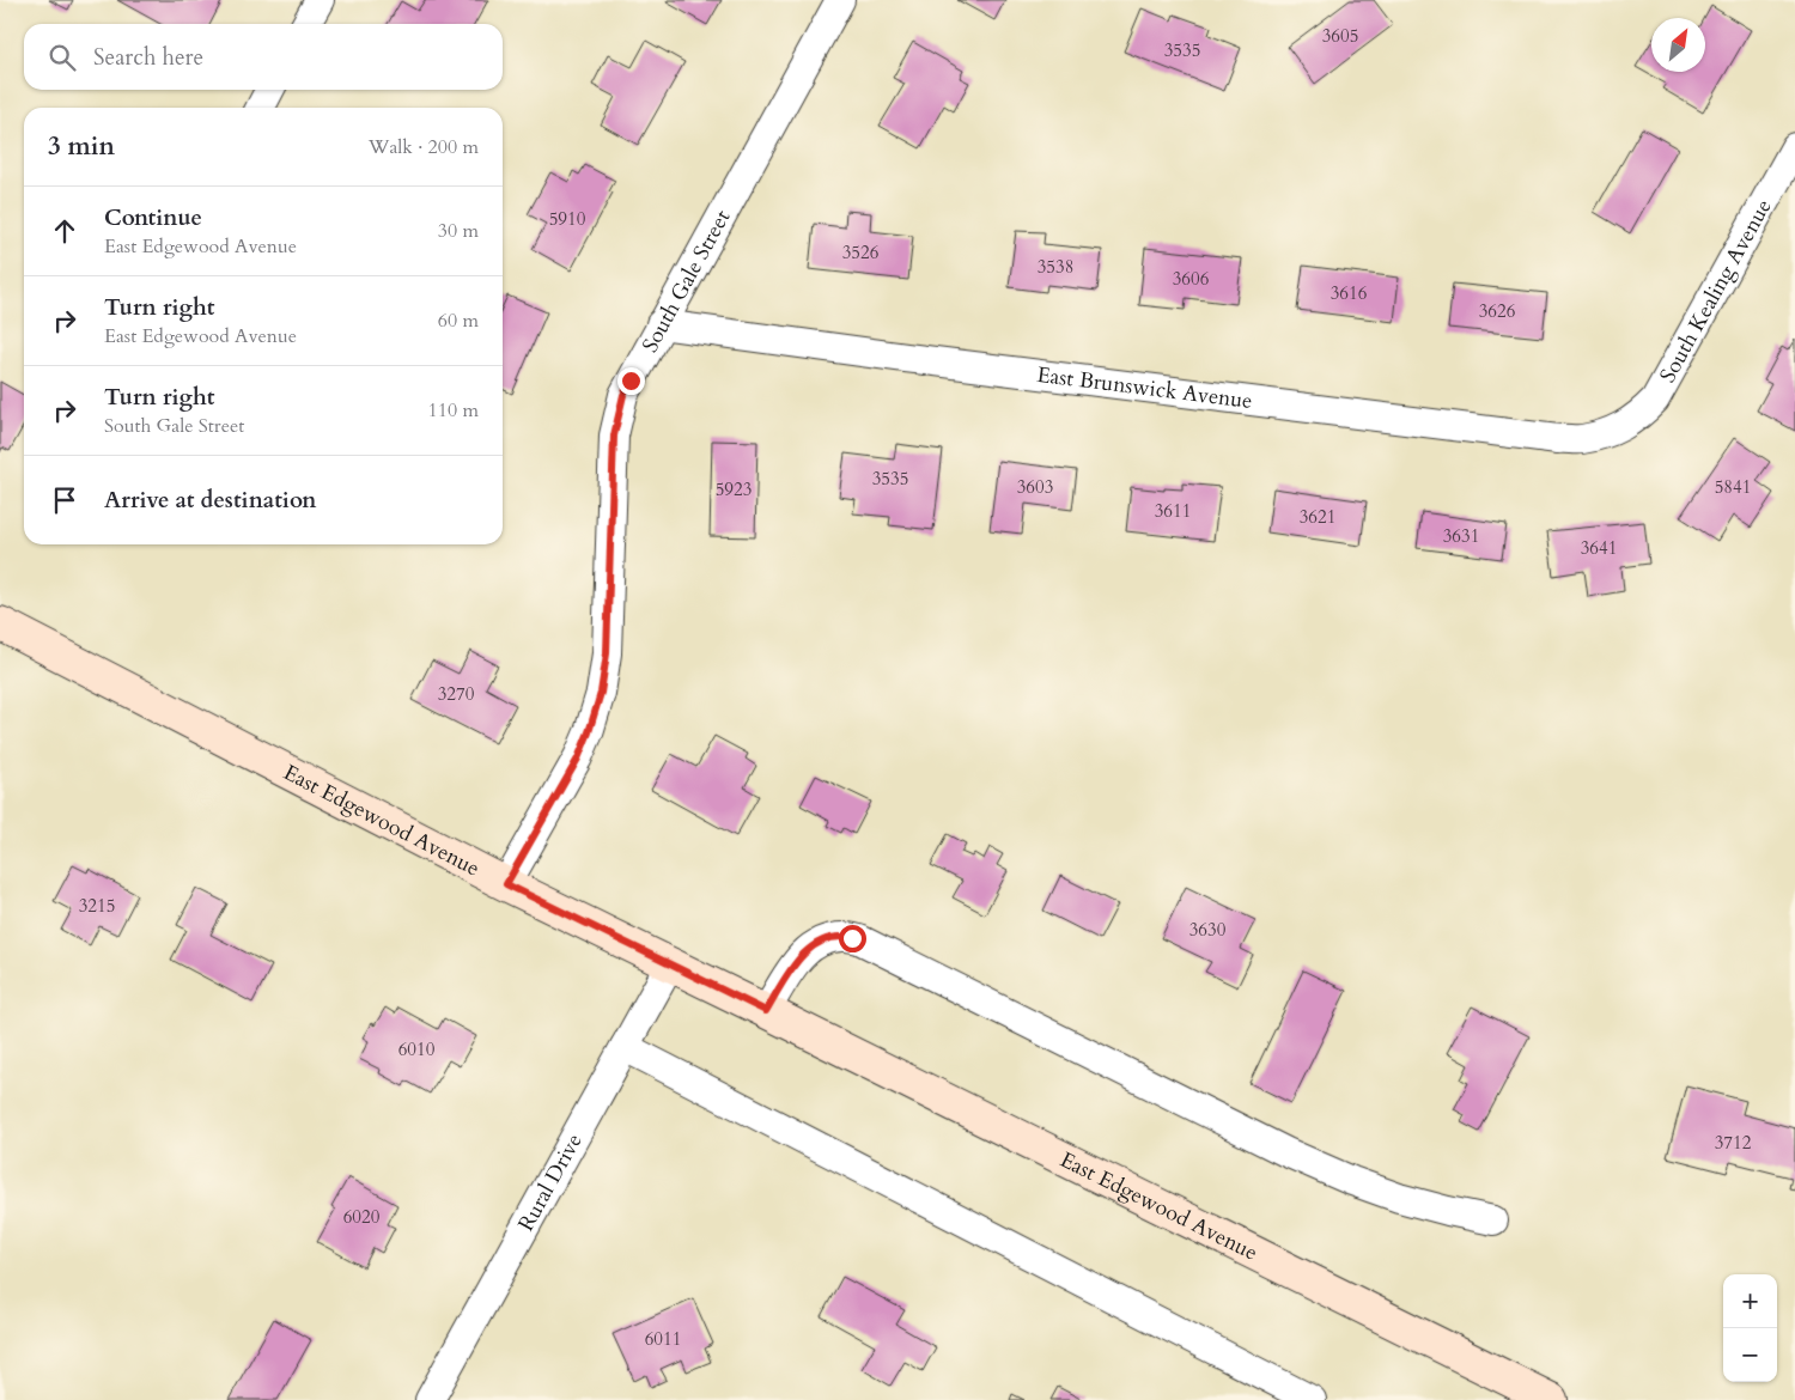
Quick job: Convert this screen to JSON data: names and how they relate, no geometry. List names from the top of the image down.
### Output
{
  "streets": {
    "main road": ["East Edgewood Avenue"],
    "street": [
      "South Gale Street",
      "South Kealing Avenue",
      "East Brunswick Avenue",
      "Rural Drive"
    ]
  },
  "crossings": [
    ["South Gale Street", "East Brunswick Avenue"],
    ["South Gale Street", "East Edgewood Avenue"],
    ["South Kealing Avenue", "East Brunswick Avenue"],
    ["East Edgewood Avenue", "Rural Drive"]
  ],
  "house_numbers": [
    "3605",
    "3535",
    "5910",
    "3526",
    "3538",
    "3606",
    "3616",
    "3626",
    "3535",
    "3603",
    "5841",
    "5923",
    "3611",
    "3621",
    "3631",
    "3641",
    "3270",
    "3215",
    "3630",
    "6010",
    "3712",
    "6020",
    "6011"
  ],
  "north": "top right",
  "page": {
    "search": "Search here",
    "heading": ["3 min", "Walk · 200 m"],
    "list": [
      ["Continue", "East Edgewood Avenue", "30 m"],
      ["Turn right", "East Edgewood Avenue", "60 m"],
      ["Turn right", "South Gale Street", "110 m"],
      "Arrive at destination"
    ],
    "map_buttons": ["+", "−"]
  }
}
